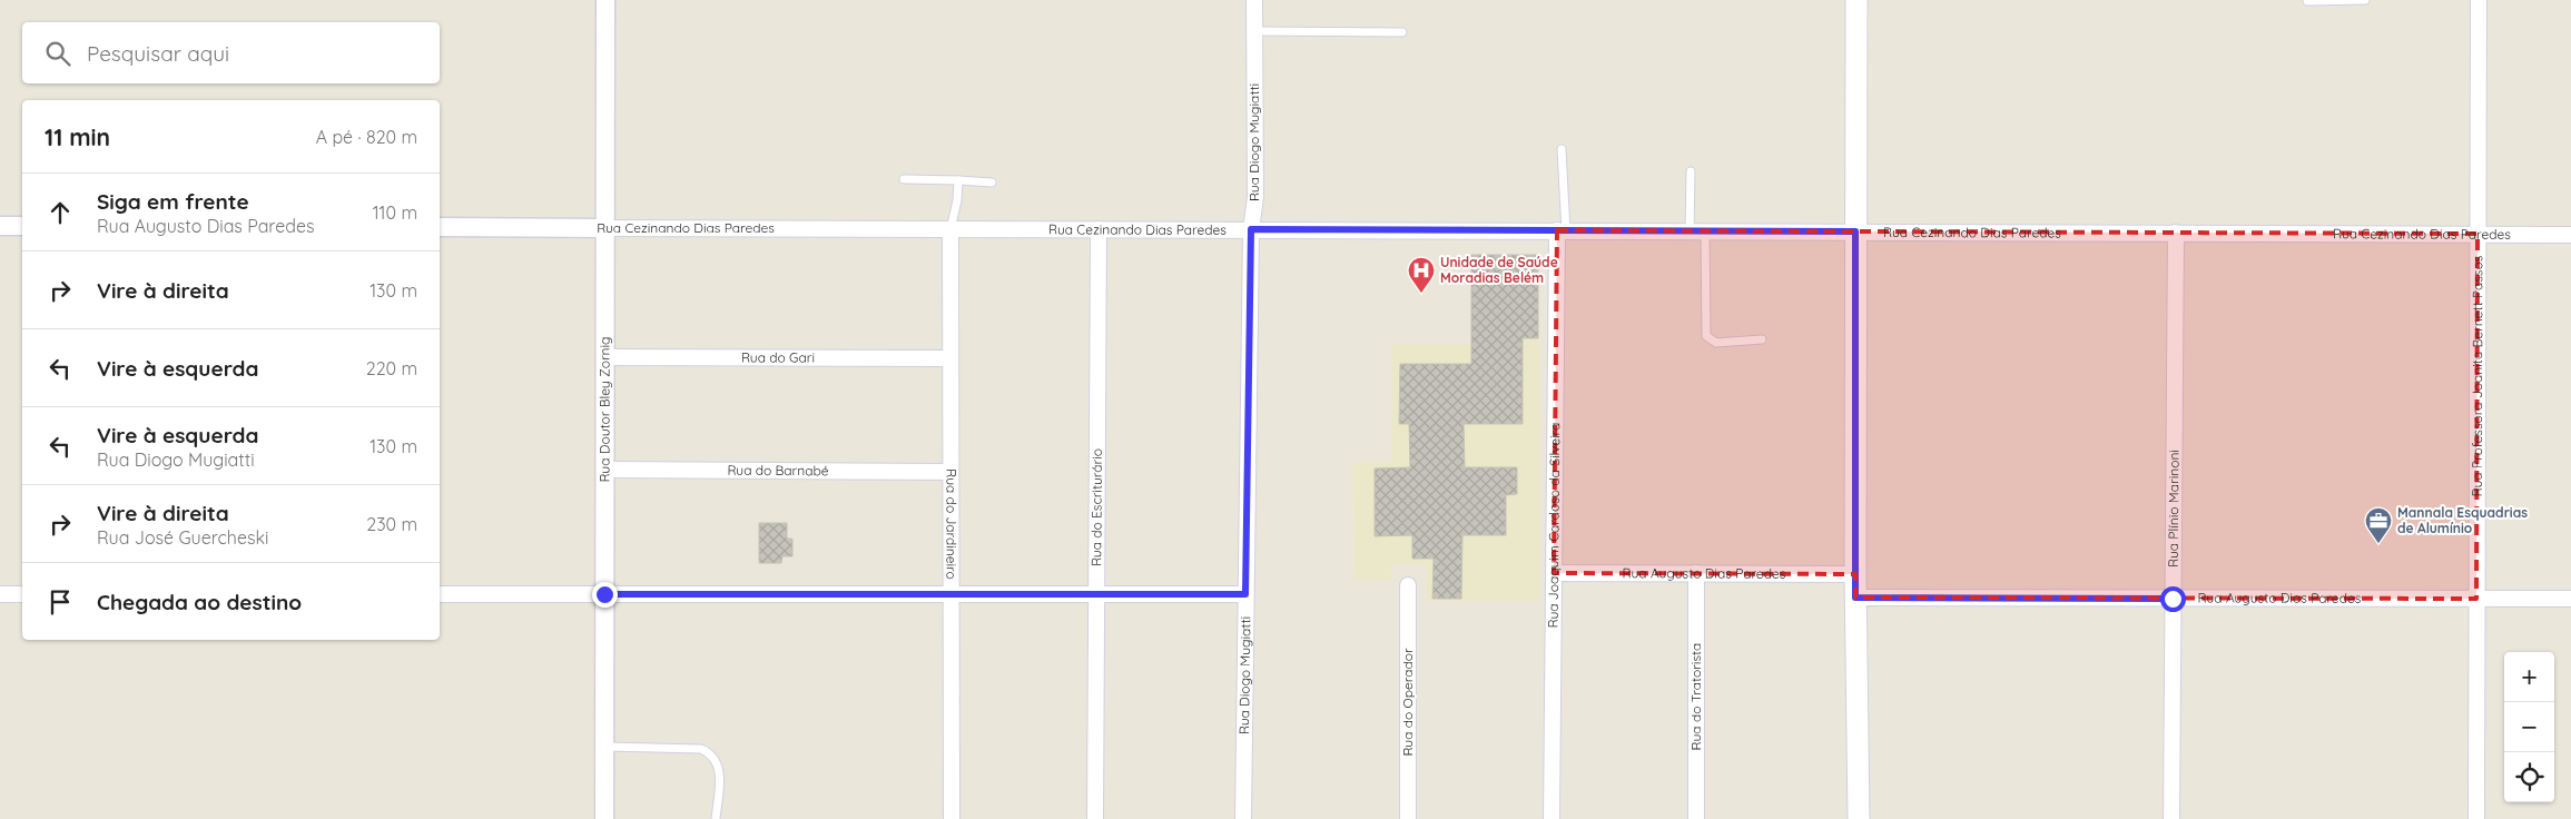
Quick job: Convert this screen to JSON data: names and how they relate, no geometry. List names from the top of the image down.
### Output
{
  "streets": {
    "street": [
      "Rua Diogo Mugiatti",
      "Rua Cezinando Dias Paredes",
      "Rua do Gari",
      "Rua Professora Joanita Bernett Passos",
      "Rua Doutor Bley Zornig",
      "Rua do Barnabé",
      "Rua do Escriturário",
      "Rua Plínio Marinoni",
      "Rua do Jardineiro",
      "Rua Joaquim Cardoso da Silveira",
      "Rua Augusto Dias Paredes",
      "Rua do Tratorista",
      "Rua do Operador"
    ]
  },
  "crossings": [
    ["Rua Diogo Mugiatti", "Rua Cezinando Dias Paredes"],
    ["Rua Cezinando Dias Paredes", "Rua Professora Joanita Bernett Passos"],
    ["Rua Cezinando Dias Paredes", "Rua Doutor Bley Zornig"],
    ["Rua Cezinando Dias Paredes", "Rua do Escriturário"],
    ["Rua Cezinando Dias Paredes", "Rua Plínio Marinoni"],
    ["Rua Cezinando Dias Paredes", "Rua do Jardineiro"],
    ["Rua Cezinando Dias Paredes", "Rua Joaquim Cardoso da Silveira"],
    ["Rua do Gari", "Rua Doutor Bley Zornig"],
    ["Rua do Gari", "Rua do Jardineiro"],
    ["Rua Professora Joanita Bernett Passos", "Rua Augusto Dias Paredes"],
    ["Rua Doutor Bley Zornig", "Rua do Barnabé"],
    ["Rua do Barnabé", "Rua do Jardineiro"],
    ["Rua Plínio Marinoni", "Rua Augusto Dias Paredes"],
    ["Rua Joaquim Cardoso da Silveira", "Rua Augusto Dias Paredes"],
    ["Rua Augusto Dias Paredes", "Rua do Tratorista"]
  ],
  "places": {
    "hospital": ["Unidade de Saúde Moradias Belém"],
    "office": ["Mannala Esquadrias de Alumínio"]
  },
  "page": {
    "search": "Pesquisar aqui",
    "heading": ["11 min", "A pé · 820 m"],
    "list": [
      ["Siga em frente", "Rua Augusto Dias Paredes", "110 m"],
      ["Vire à direita", "130 m"],
      ["Vire à esquerda", "220 m"],
      ["Vire à esquerda", "Rua Diogo Mugiatti", "130 m"],
      ["Vire à direita", "Rua José Guercheski", "230 m"],
      "Chegada ao destino"
    ],
    "map_buttons": ["+", "−"]
  }
}
